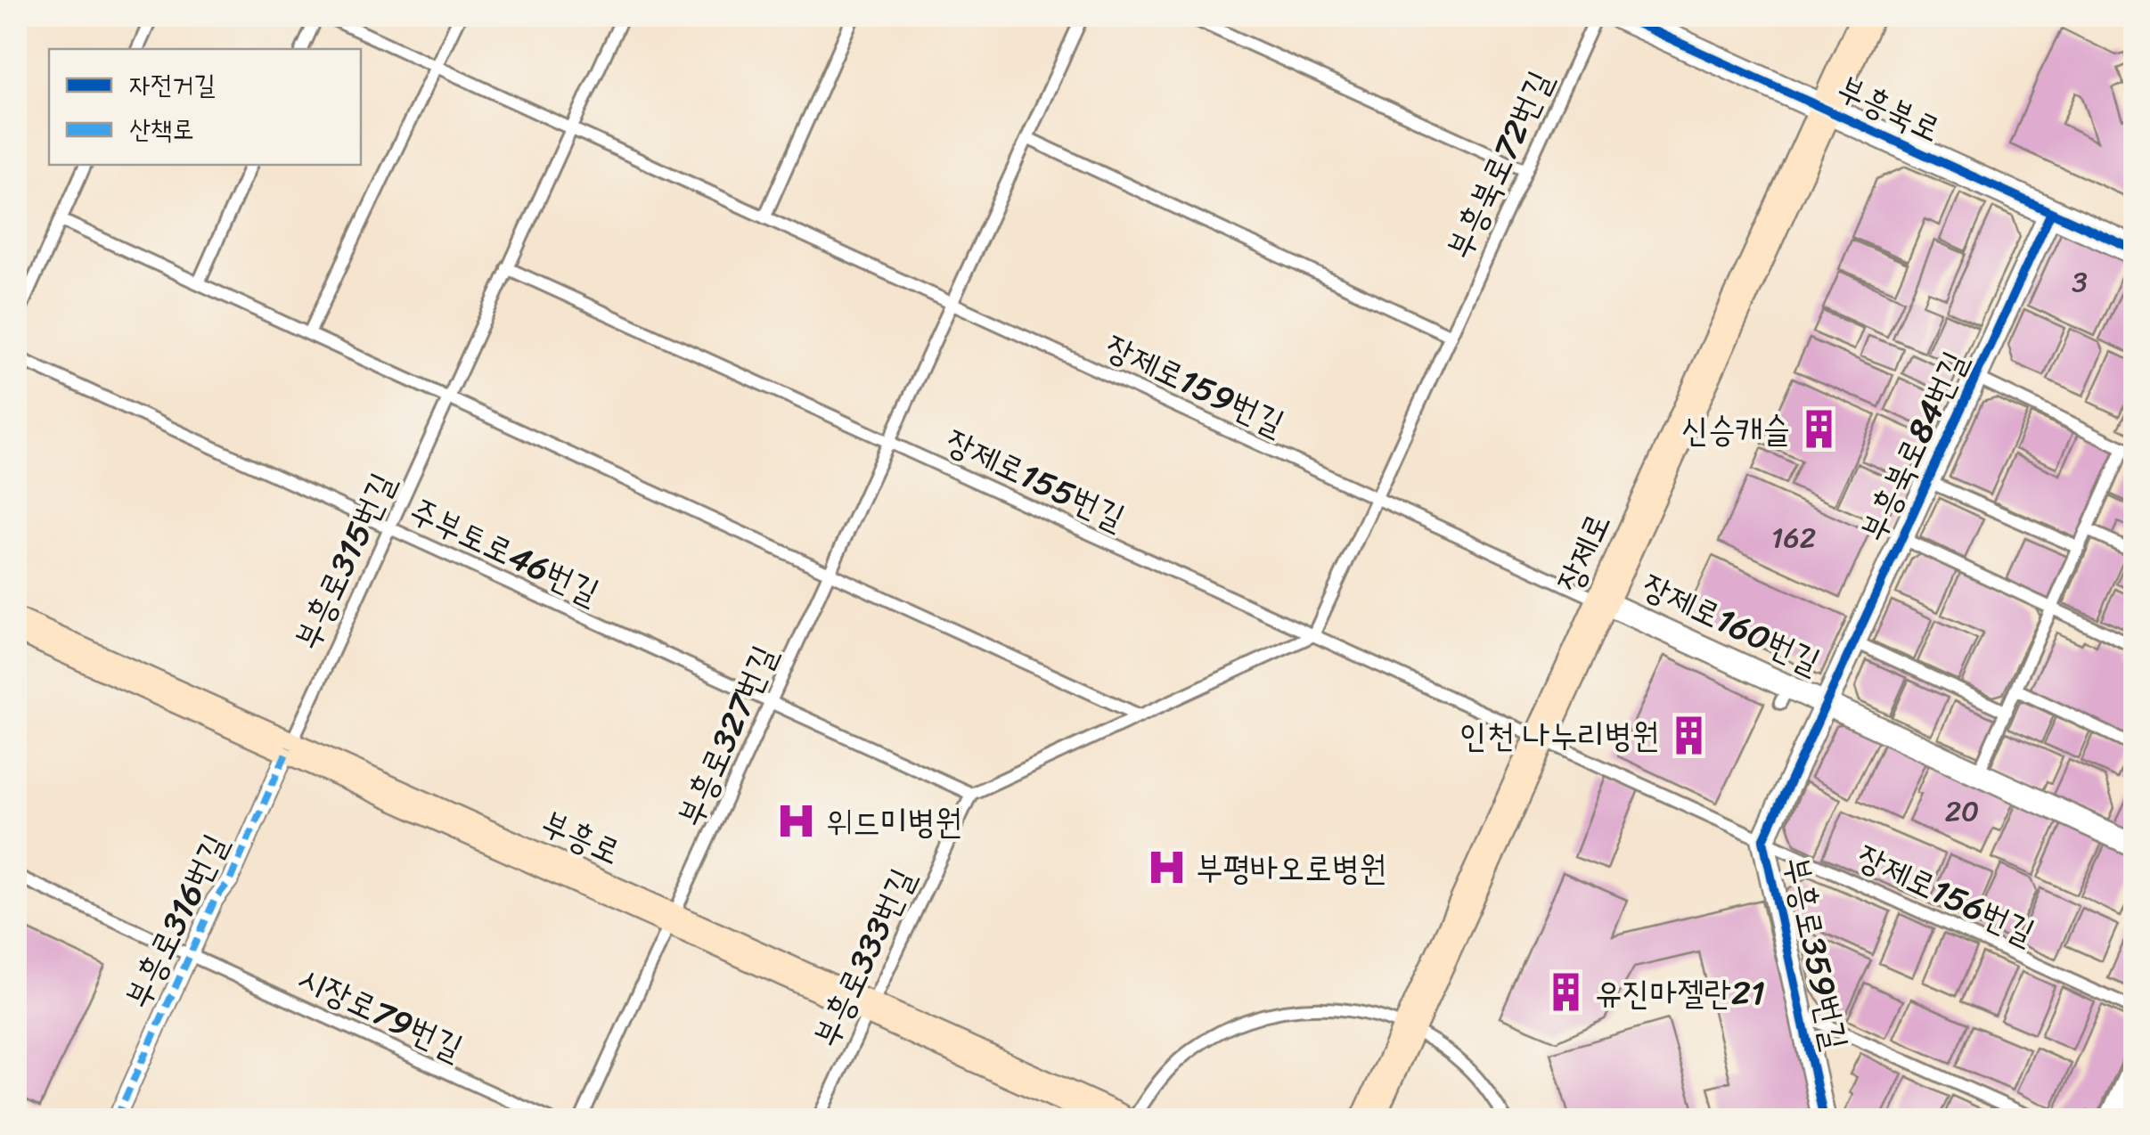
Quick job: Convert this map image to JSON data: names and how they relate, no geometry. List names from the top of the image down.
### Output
{
  "streets": {
    "main road": ["장제로", "부흥로"],
    "street": [
      "부흥북로",
      "부흥북로84번길",
      "장제로160번길",
      "부흥로316번길",
      "부흥로359번길"
    ],
    "lane": [
      "부흥북로72번길",
      "장제로159번길",
      "장제로155번길",
      "주부토로46번길",
      "부흥로315번길",
      "부흥로327번길",
      "장제로156번길",
      "부흥로333번길",
      "시장로79번길"
    ]
  },
  "crossings": [
    ["부흥북로", "부흥북로84번길"],
    ["부흥북로", "장제로"],
    ["부흥북로72번길", "장제로159번길"],
    ["장제로159번길", "장제로"],
    ["장제로159번길", "부흥로315번길"],
    ["장제로159번길", "장제로160번길"],
    ["장제로159번길", "부흥로327번길"],
    ["부흥북로84번길", "장제로160번길"],
    ["부흥북로84번길", "부흥로359번길"],
    ["장제로155번길", "장제로"],
    ["장제로155번길", "부흥로315번길"],
    ["장제로155번길", "부흥로327번길"],
    ["장제로155번길", "장제로156번길"],
    ["주부토로46번길", "부흥로315번길"],
    ["주부토로46번길", "부흥로327번길"],
    ["주부토로46번길", "부흥로333번길"],
    ["장제로", "장제로160번길"],
    ["장제로", "장제로156번길"],
    ["부흥로315번길", "부흥로"],
    ["부흥로315번길", "부흥로316번길"],
    ["장제로160번길", "부흥로359번길"],
    ["부흥로327번길", "부흥로"],
    ["부흥로", "부흥로316번길"],
    ["부흥로", "부흥로333번길"],
    ["장제로156번길", "부흥로359번길"],
    ["부흥로316번길", "시장로79번길"]
  ],
  "places": {
    "building": ["신승캐슬", "인천 나누리병원", "유진마젤란21"],
    "hospital": ["위드미병원", "부평바오로병원"]
  },
  "house_numbers": ["3", "162", "20"],
  "legend": ["자전거길", "산책로"]
}
